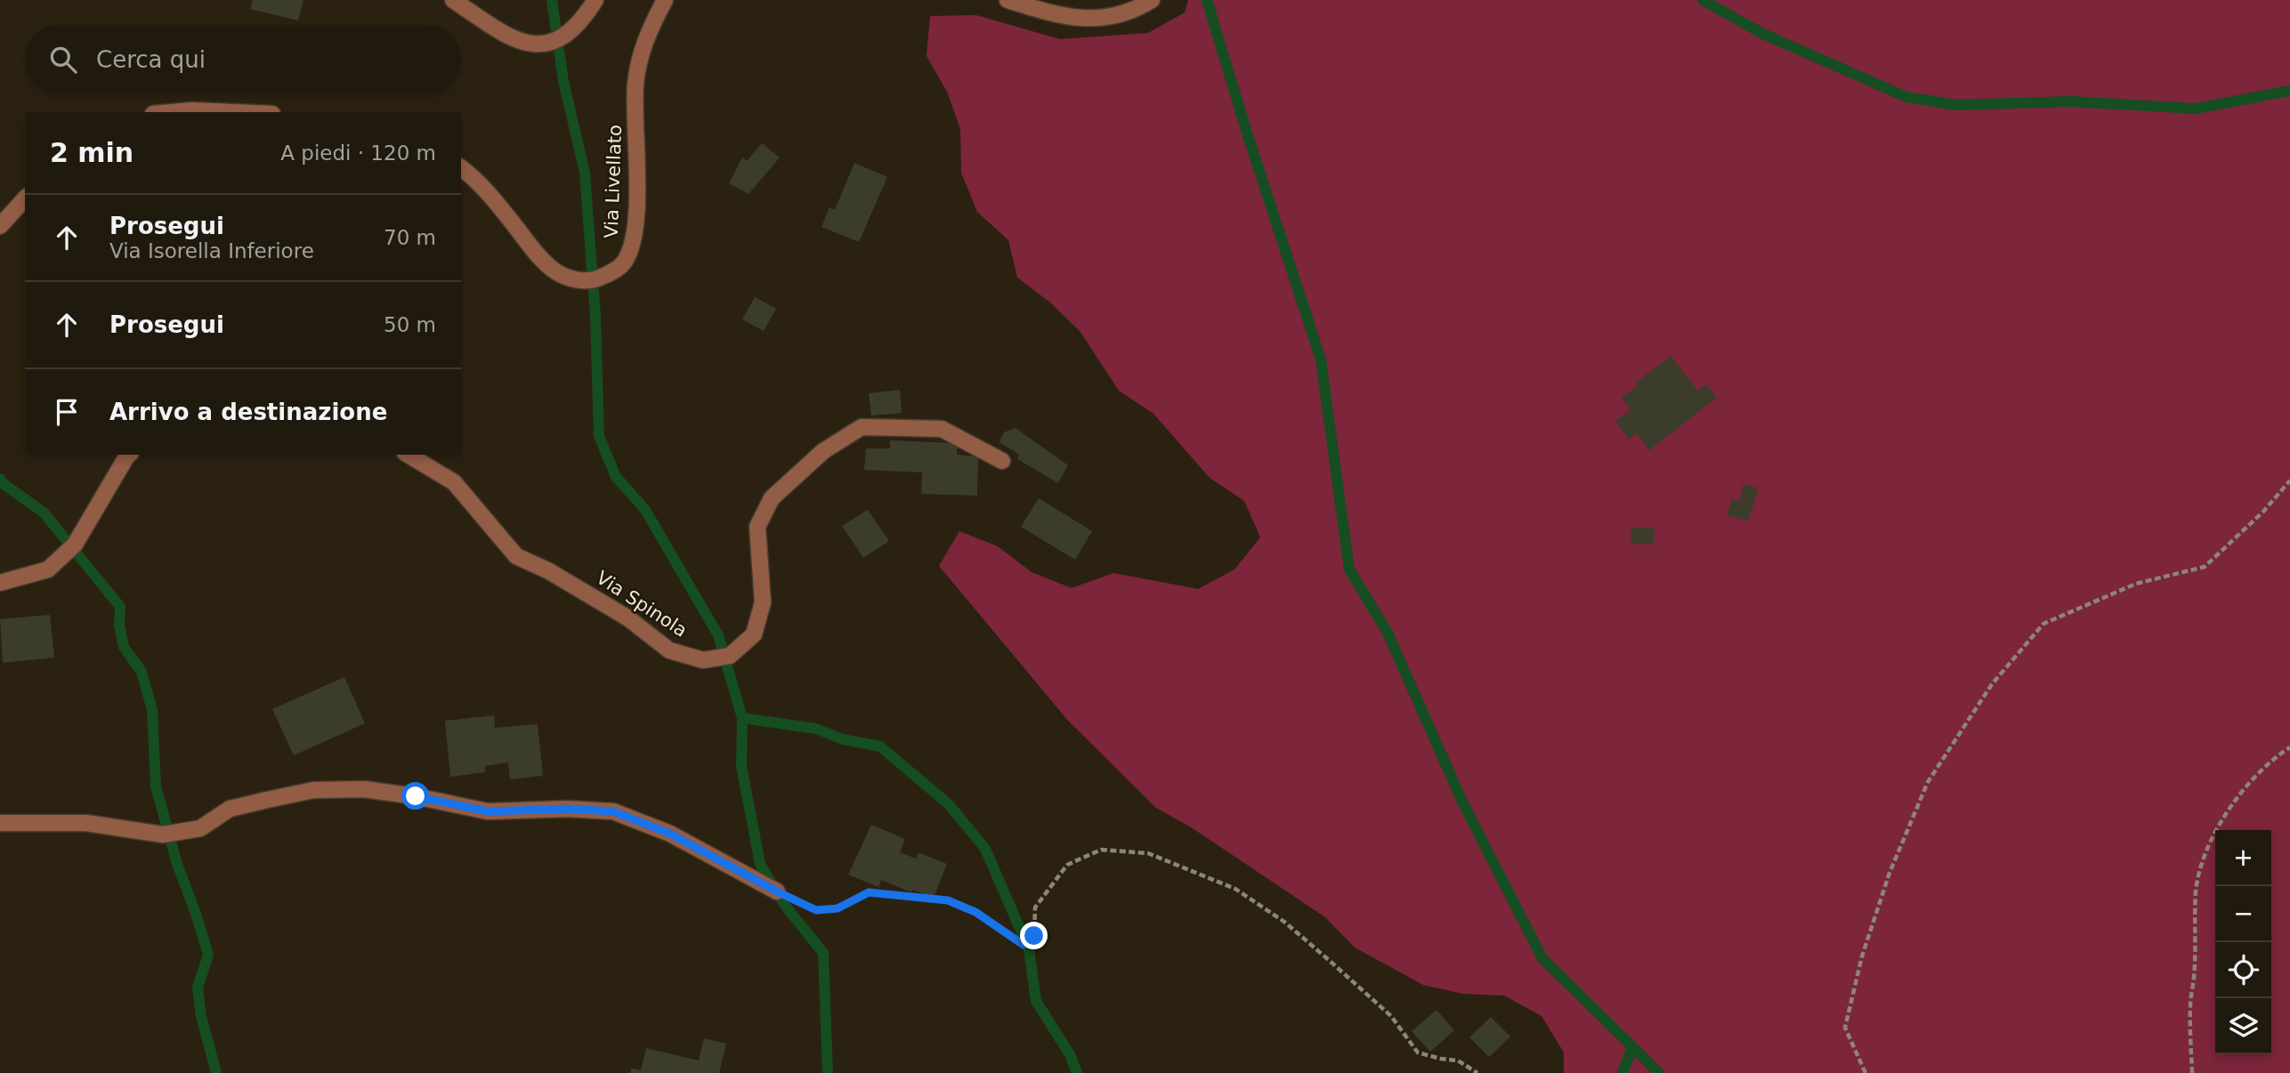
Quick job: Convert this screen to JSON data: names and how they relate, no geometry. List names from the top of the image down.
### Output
{
  "streets": {
    "street": ["Via Livellato", "Via Spinola"]
  },
  "page": {
    "search": "Cerca qui",
    "heading": ["2 min", "A piedi · 120 m"],
    "list": [
      ["Prosegui", "Via Isorella Inferiore", "70 m"],
      ["Prosegui", "50 m"],
      "Arrivo a destinazione"
    ],
    "map_buttons": ["+", "−"]
  }
}
